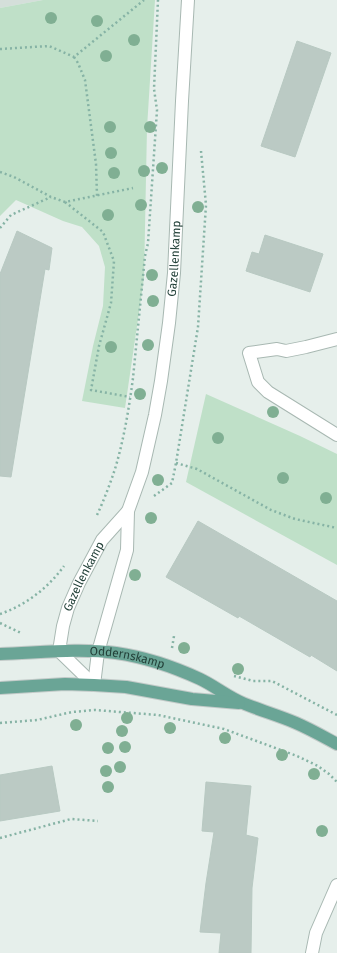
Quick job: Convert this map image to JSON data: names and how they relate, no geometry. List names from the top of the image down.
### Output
{
  "streets": {
    "main road": ["Oddernskamp"],
    "street": ["Gazellenkamp"]
  },
  "crossings": [
    ["Gazellenkamp", "Oddernskamp"]
  ]
}
